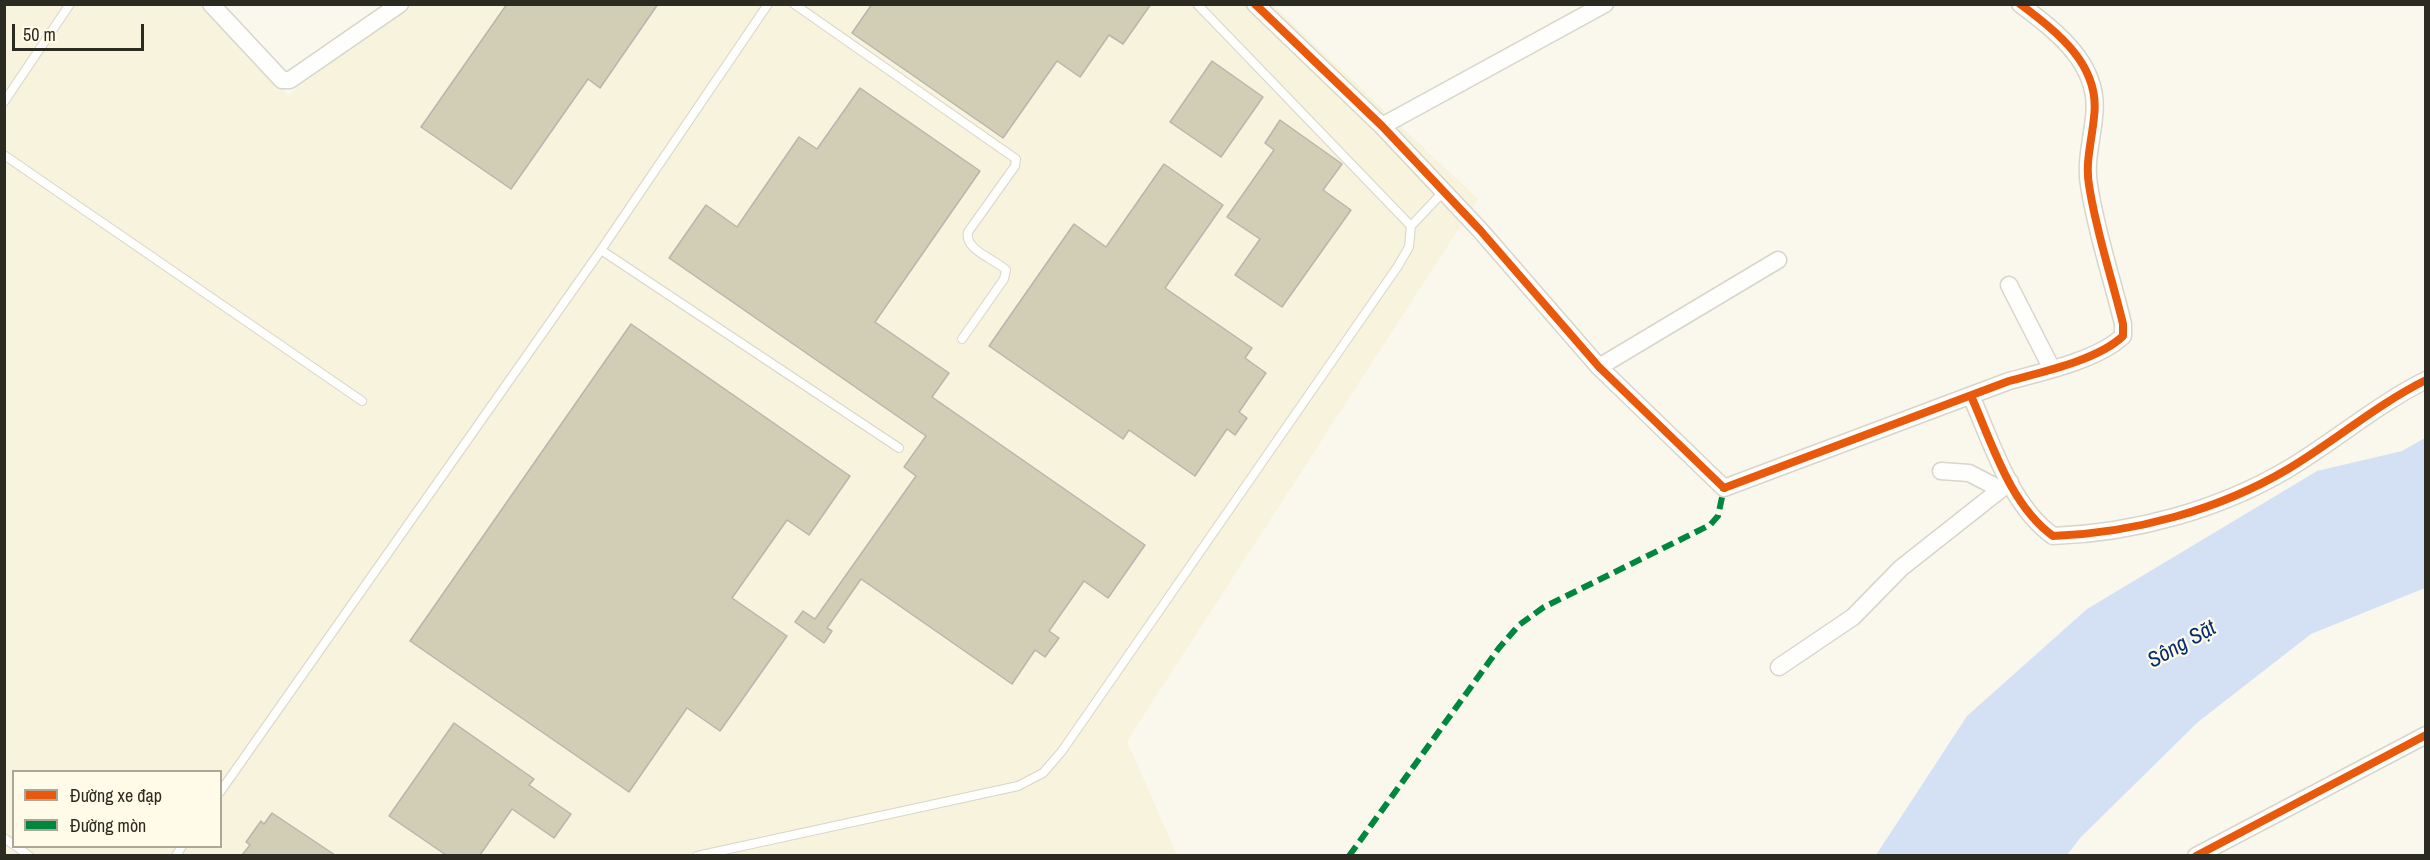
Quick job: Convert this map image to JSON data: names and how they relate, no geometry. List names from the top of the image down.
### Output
{
  "water": ["Sông Sặt"],
  "legend": ["Đường xe đạp", "Đường mòn"],
  "scale_bar": "50 m"
}
